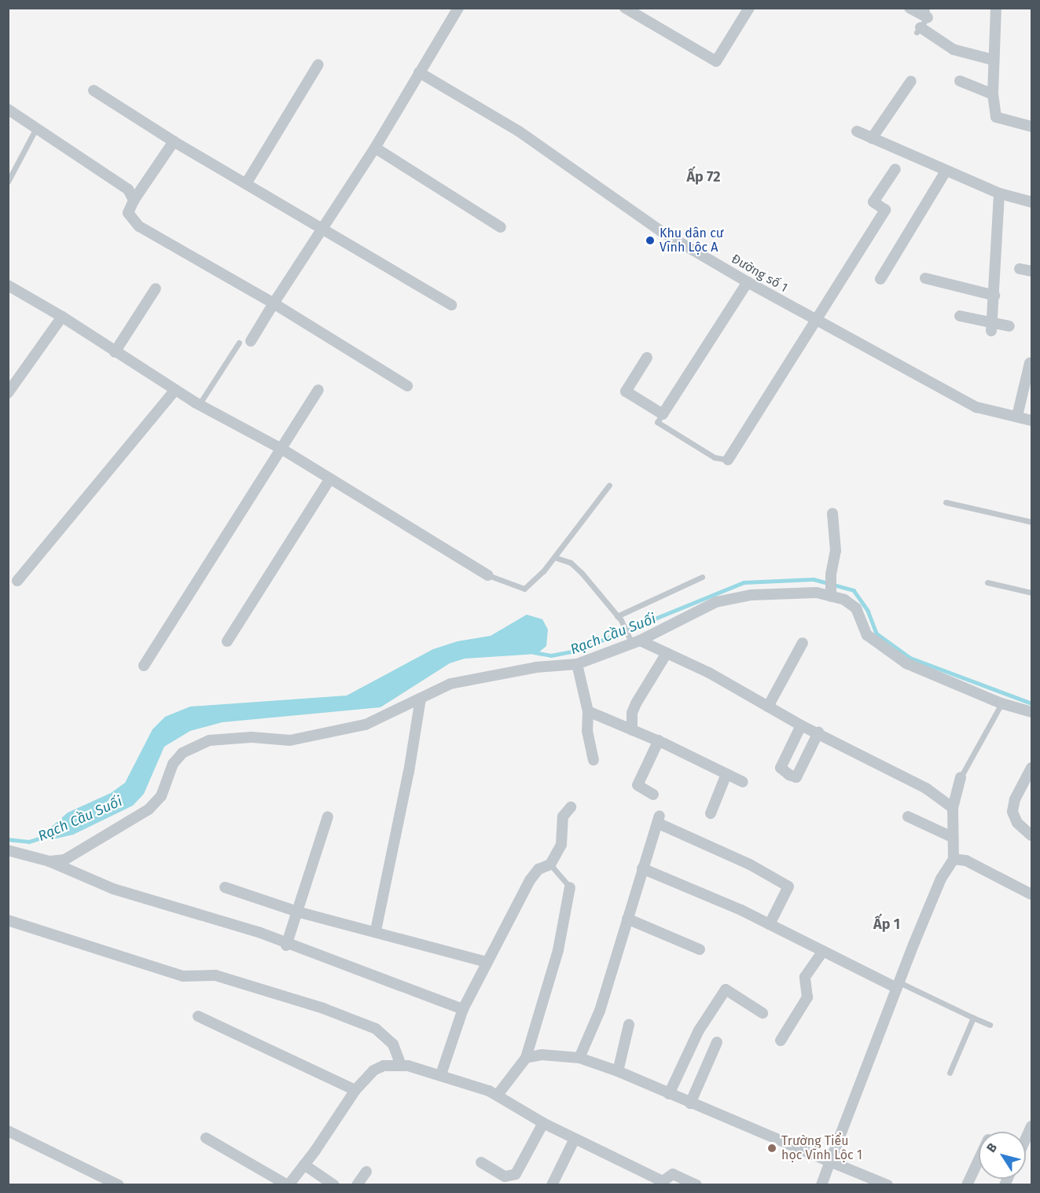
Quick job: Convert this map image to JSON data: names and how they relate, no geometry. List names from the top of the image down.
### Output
{
  "streets": {
    "street": ["Đường số 1"]
  },
  "districts": ["Ấp 72", "Ấp 1"],
  "water": ["Rạch Cầu Suối"],
  "places": ["Khu dân cư Vĩnh Lộc A", "Trường Tiểu học Vĩnh Lộc 1"],
  "north": "top left"
}
